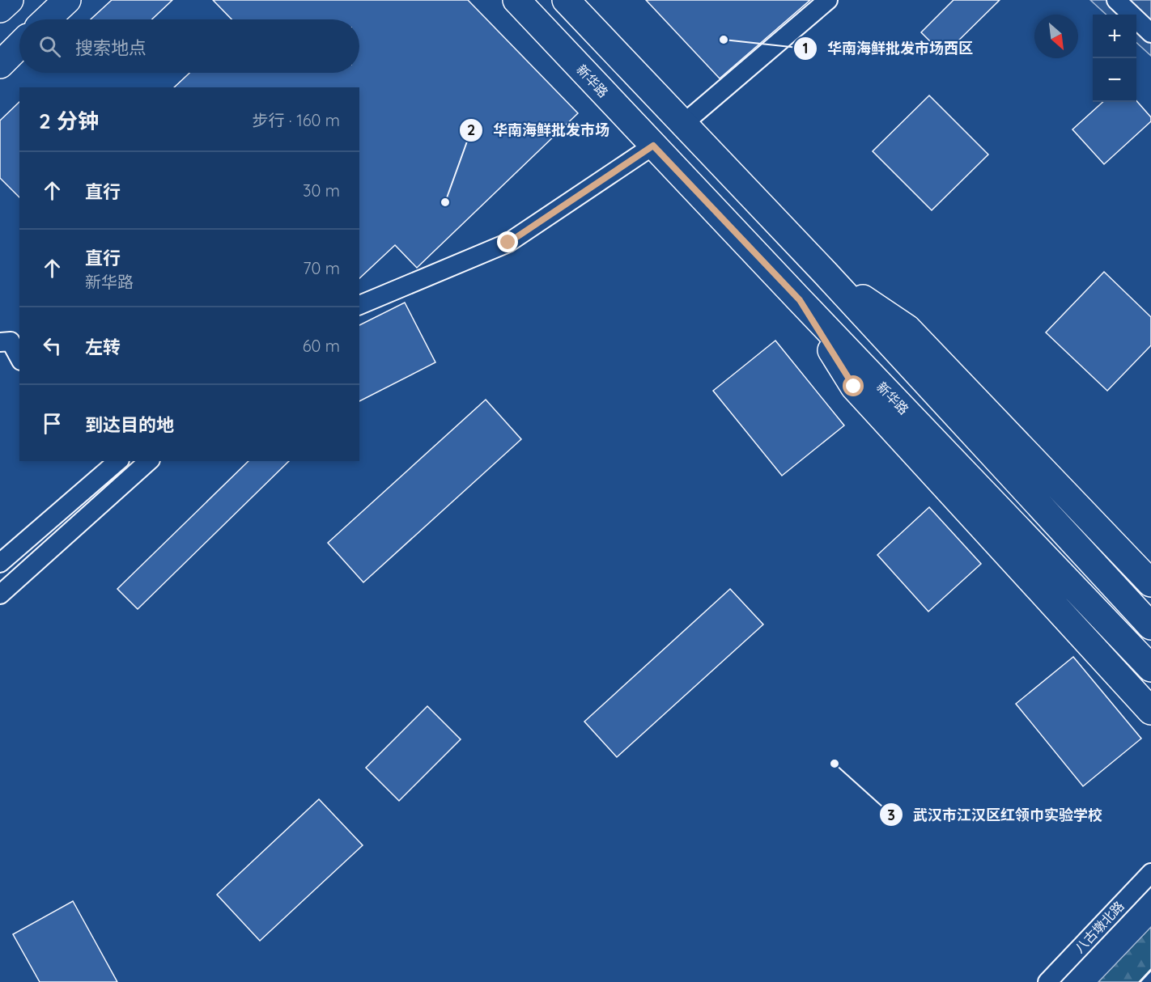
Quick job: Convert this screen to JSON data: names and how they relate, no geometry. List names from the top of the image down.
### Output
{
  "streets": {
    "main road": ["新华路"],
    "street": ["八古墩北路"]
  },
  "places": ["华南海鲜批发市场西区", "华南海鲜批发市场", "武汉市江汉区红领巾实验学校"],
  "north": "bottom right",
  "page": {
    "map_buttons": ["+", "−"],
    "search": "搜索地点",
    "heading": ["2 分钟", "步行 · 160 m"],
    "list": [
      ["直行", "30 m"],
      ["直行", "新华路", "70 m"],
      ["左转", "60 m"],
      "到达目的地"
    ]
  }
}
